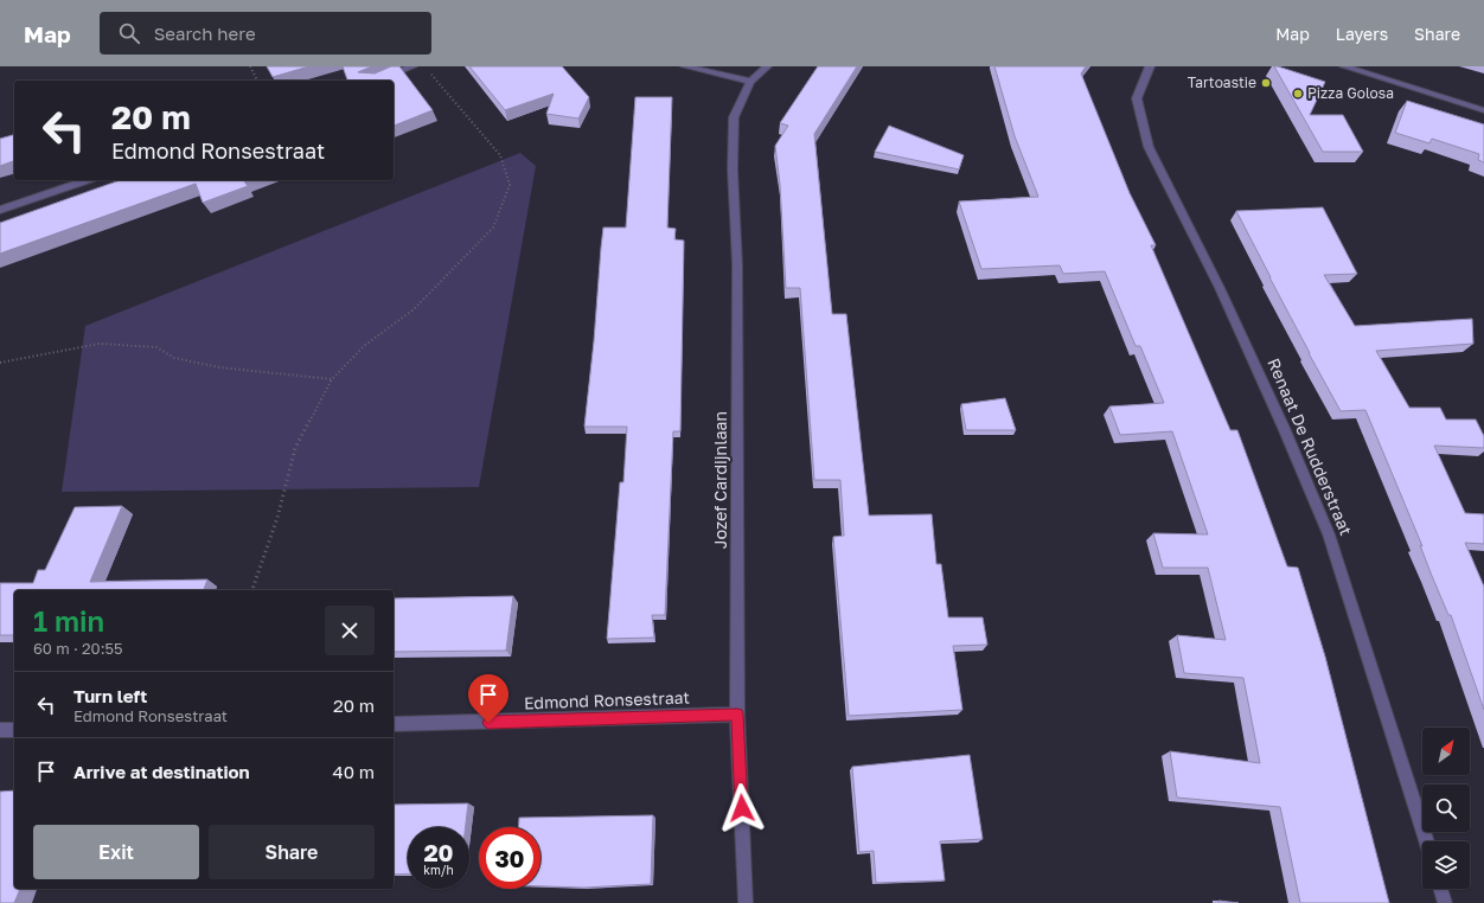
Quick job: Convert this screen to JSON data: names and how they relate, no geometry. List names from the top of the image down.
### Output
{
  "streets": {
    "street": ["Renaat De Rudderstraat", "Jozef Cardijnlaan", "Edmond Ronsestraat"]
  },
  "crossings": [
    ["Jozef Cardijnlaan", "Edmond Ronsestraat"]
  ],
  "places": ["Tartoastie", "Pizza Golosa"],
  "north": "top right",
  "page": {
    "header": "Map",
    "search": "Search here",
    "nav": ["Map", "Layers", "Share"],
    "turn": ["20 m", "Edmond Ronsestraat"],
    "heading": ["1 min", "60 m · 20:55"],
    "list": [
      {
        "name": "Turn left",
        "note": "Edmond Ronsestraat",
        "value": "20 m"
      },
      {
        "name": "Arrive at destination",
        "value": "40 m"
      }
    ],
    "buttons": ["Exit", "Share"],
    "speed": "20 km/h",
    "limit": "30"
  }
}
